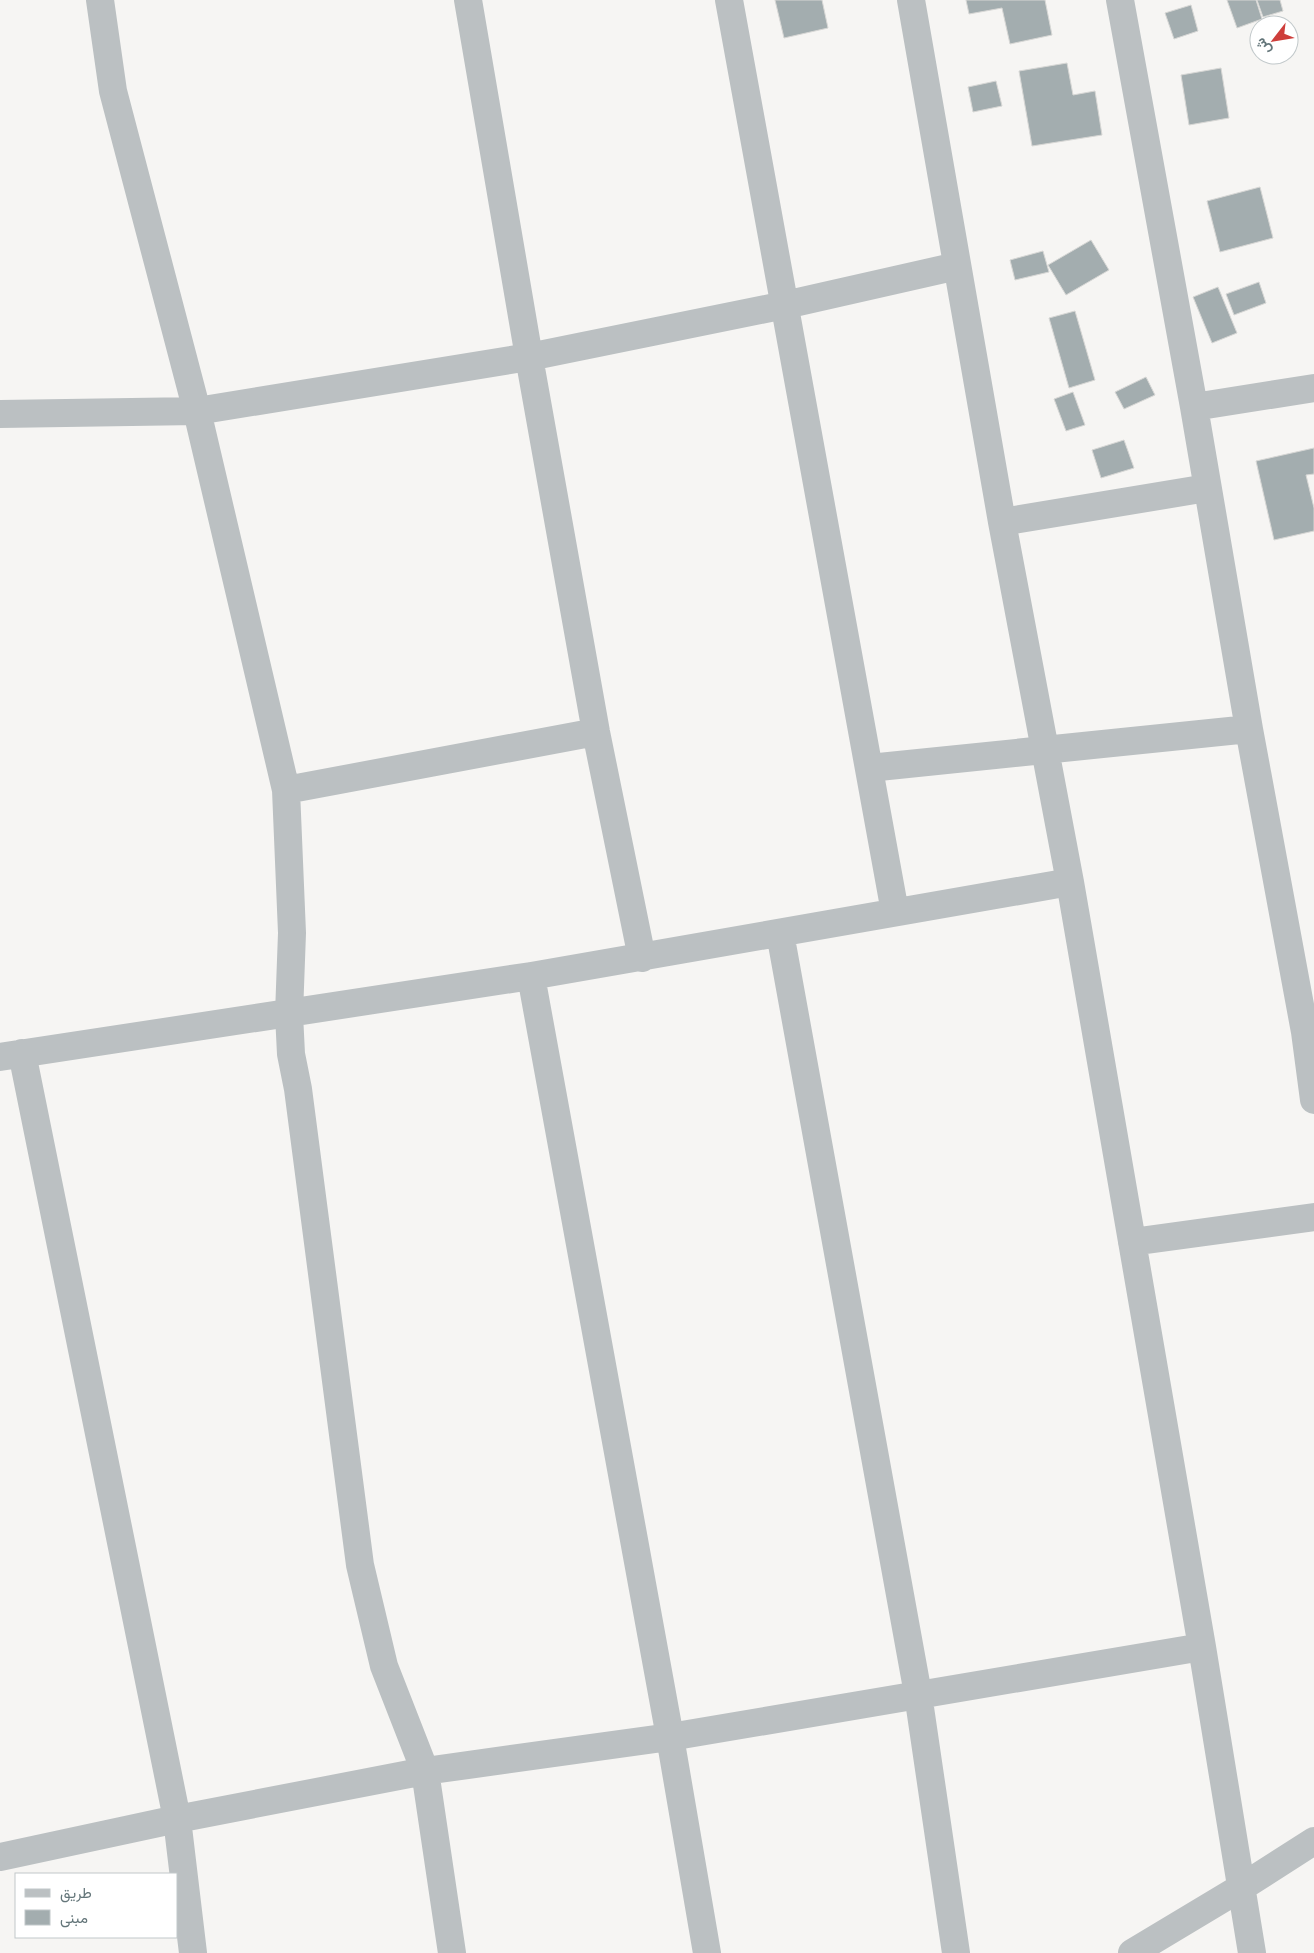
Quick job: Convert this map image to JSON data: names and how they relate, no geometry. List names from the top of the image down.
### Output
{
  "legend": ["طريق", "مبنى"],
  "north": "bottom left"
}
